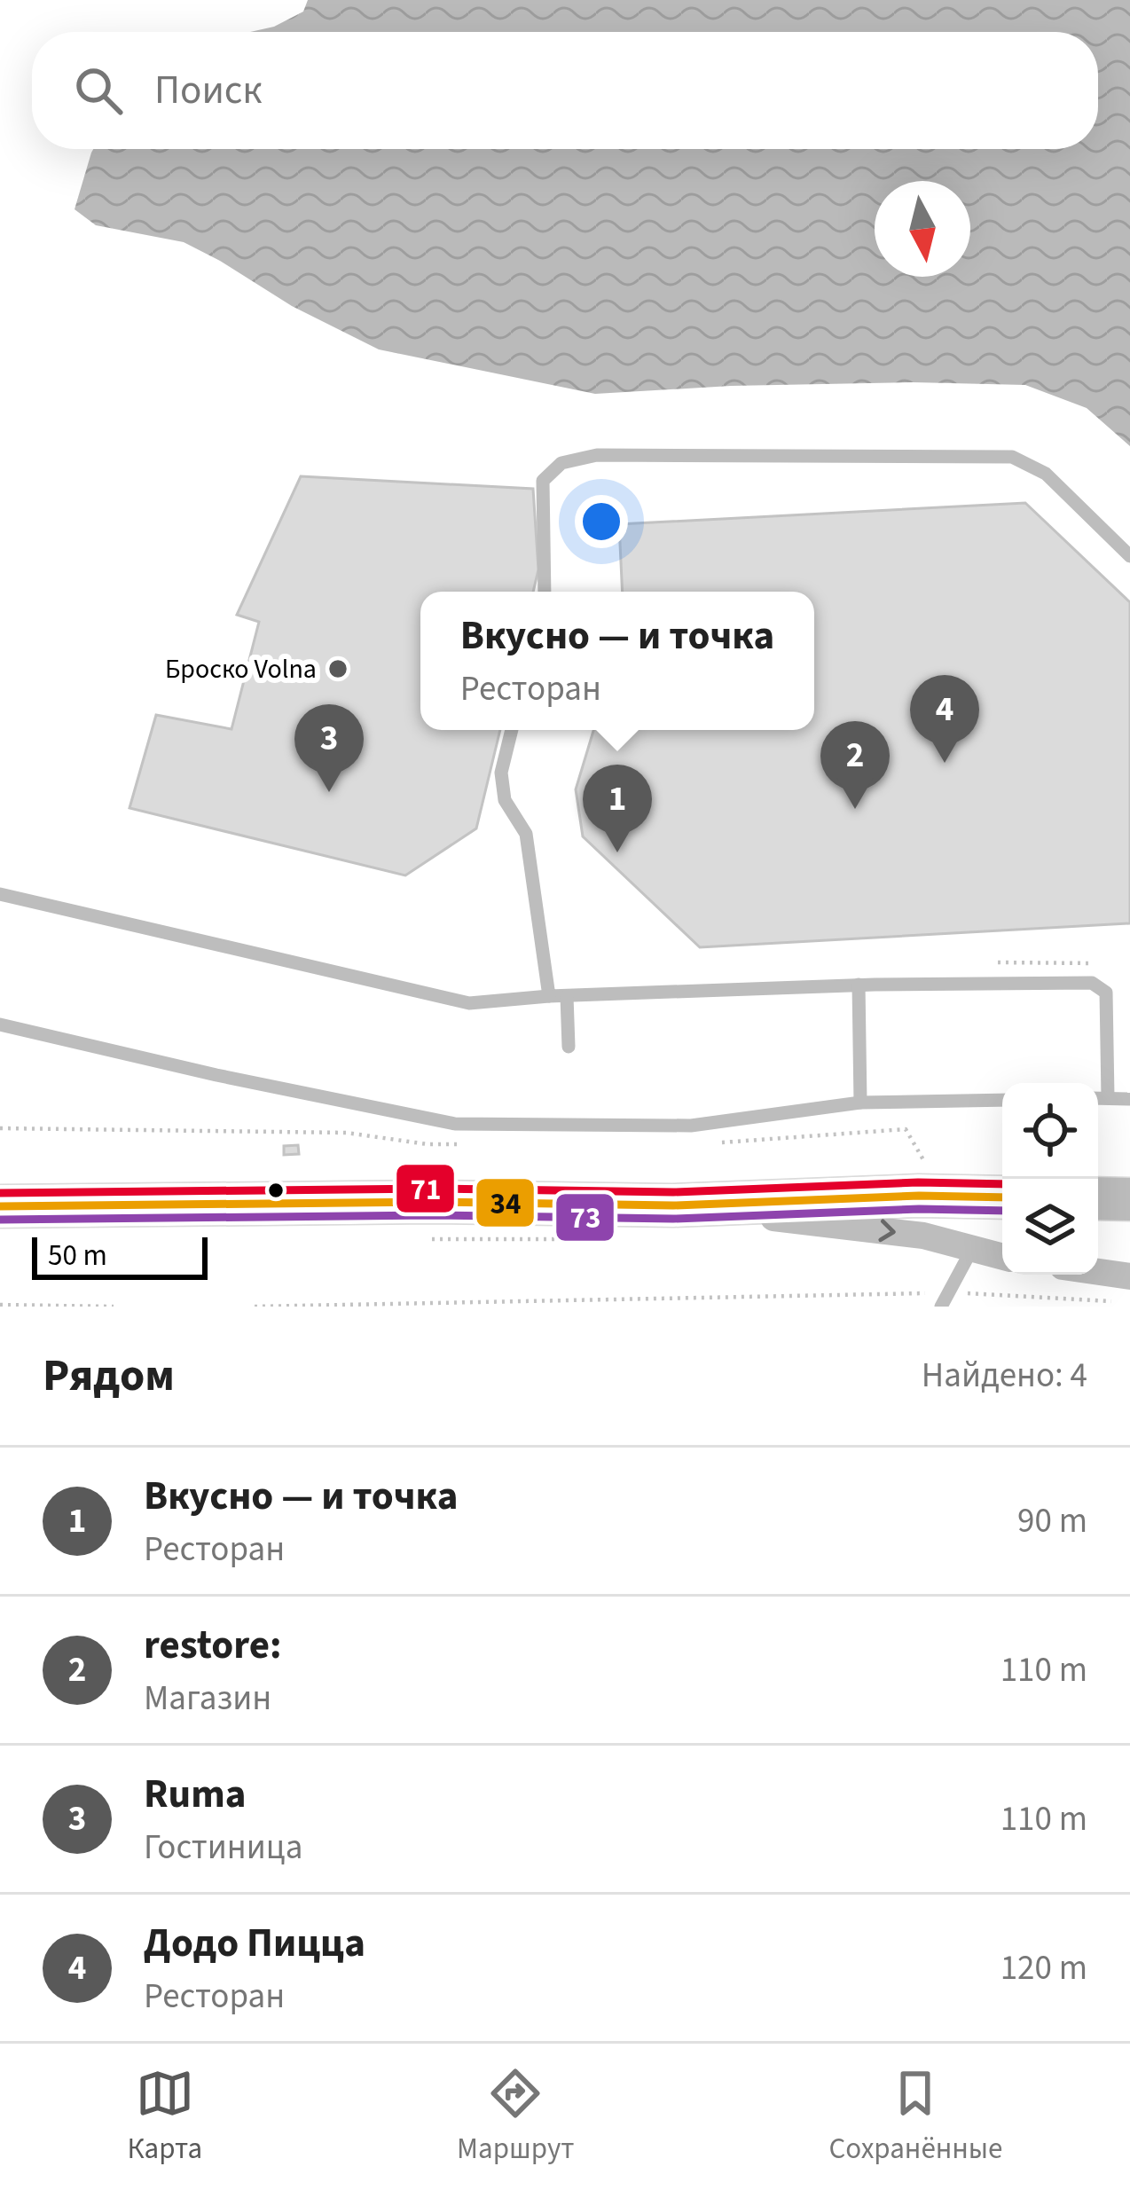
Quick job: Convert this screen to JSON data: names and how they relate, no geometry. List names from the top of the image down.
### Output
{
  "places": ["Броско Volna"],
  "lines": ["transit line 71", "transit line 34", "transit line 73"],
  "scale_bar": "50 m",
  "north": "bottom",
  "page": {
    "search": "Поиск",
    "popup": ["Вкусно — и точка", "Ресторан"],
    "pins": [
      "4",
      "3",
      "2",
      "1"
    ],
    "scale": "50 m",
    "heading": ["Рядом", "Найдено: 4"],
    "list": [
      {
        "mark": "1",
        "name": "Вкусно — и точка",
        "note": "Ресторан",
        "value": "90 m"
      },
      {
        "mark": "2",
        "name": "restore:",
        "note": "Магазин",
        "value": "110 m"
      },
      {
        "mark": "3",
        "name": "Ruma",
        "note": "Гостиница",
        "value": "110 m"
      },
      {
        "mark": "4",
        "name": "Додо Пицца",
        "note": "Ресторан",
        "value": "120 m"
      }
    ],
    "nav": ["Карта", "Маршрут", "Сохранённые"]
  }
}
